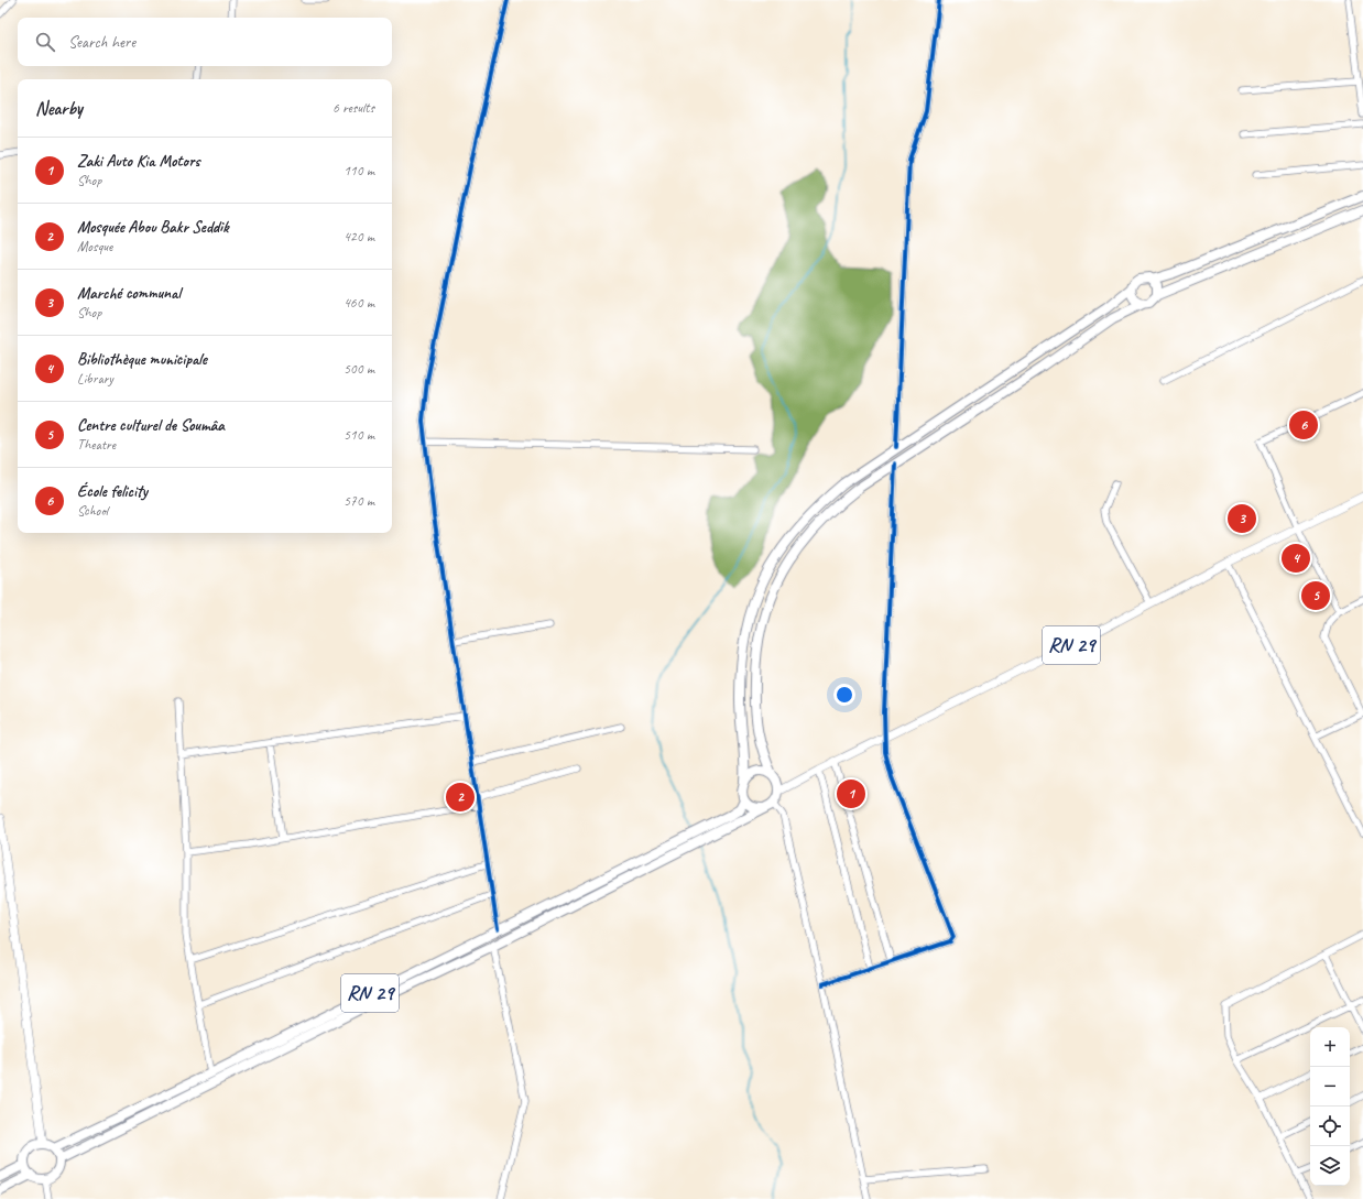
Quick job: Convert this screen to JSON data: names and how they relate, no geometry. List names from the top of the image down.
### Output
{
  "streets": {
    "highway": ["RN 29"]
  },
  "page": {
    "search": "Search here",
    "heading": ["Nearby", "6 results"],
    "list": [
      {
        "mark": "1",
        "name": "Zaki Auto Kia Motors",
        "note": "Shop",
        "value": "110 m"
      },
      {
        "mark": "2",
        "name": "Mosquée Abou Bakr Seddik",
        "note": "Mosque",
        "value": "420 m"
      },
      {
        "mark": "3",
        "name": "Marché communal",
        "note": "Shop",
        "value": "460 m"
      },
      {
        "mark": "4",
        "name": "Bibliothèque municipale",
        "note": "Library",
        "value": "500 m"
      },
      {
        "mark": "5",
        "name": "Centre culturel de Soumâa",
        "note": "Theatre",
        "value": "510 m"
      },
      {
        "mark": "6",
        "name": "École felicity",
        "note": "School",
        "value": "570 m"
      }
    ],
    "pins": [
      "6",
      "3",
      "4",
      "5",
      "1",
      "2"
    ],
    "map_buttons": ["+", "−"]
  }
}
